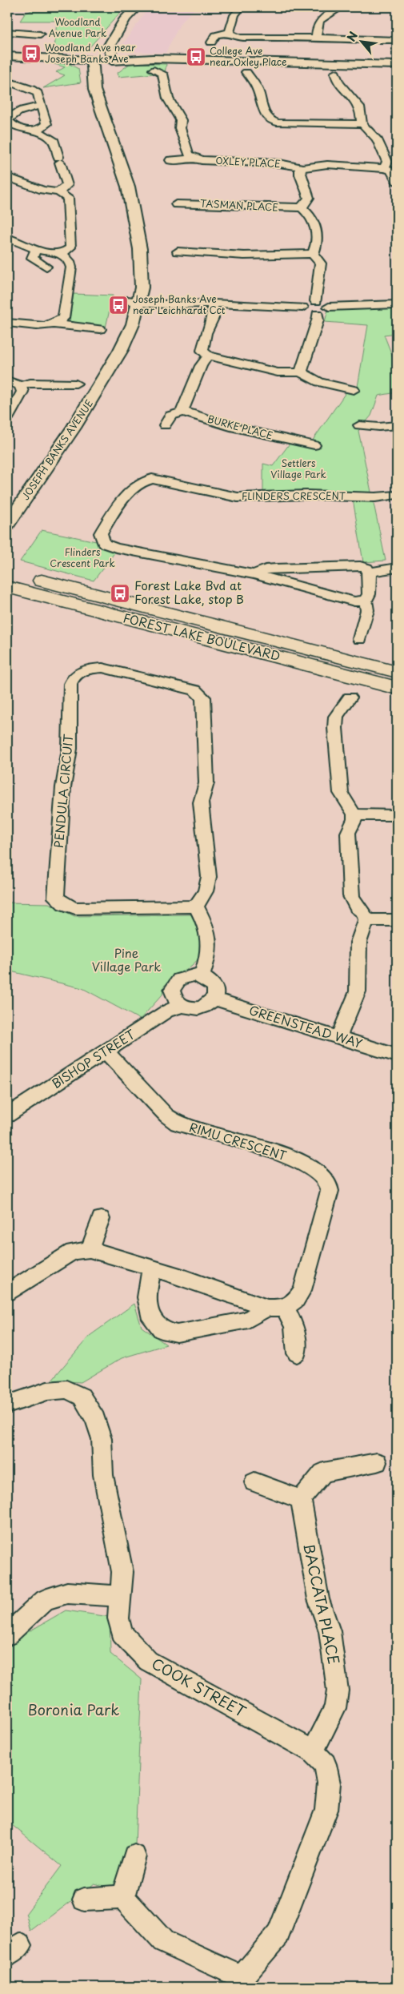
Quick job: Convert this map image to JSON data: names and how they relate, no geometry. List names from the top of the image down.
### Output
{
  "streets": {
    "main road": ["FOREST LAKE BOULEVARD"],
    "street": [
      "OXLEY PLACE",
      "TASMAN PLACE",
      "BURKE PLACE",
      "JOSEPH BANKS AVENUE",
      "FLINDERS CRESCENT",
      "PENDULA CIRCUIT",
      "GREENSTEAD WAY",
      "BISHOP STREET",
      "RIMU CRESCENT",
      "BACCATA PLACE",
      "COOK STREET"
    ]
  },
  "crossings": [
    ["GREENSTEAD WAY", "BISHOP STREET"],
    ["BISHOP STREET", "RIMU CRESCENT"],
    ["BACCATA PLACE", "COOK STREET"]
  ],
  "parks": [
    "Woodland Avenue Park",
    "Settlers Village Park",
    "Flinders Crescent Park",
    "Pine Village Park",
    "Boronia Park"
  ],
  "places": {
    "bus stop": [
      "Woodland Ave near Joseph Banks Ave",
      "College Ave near Oxley Place",
      "Joseph Banks Ave near Leichhardt Cct",
      "Forest Lake Bvd at Forest Lake, stop B"
    ]
  },
  "north": "top left"
}
